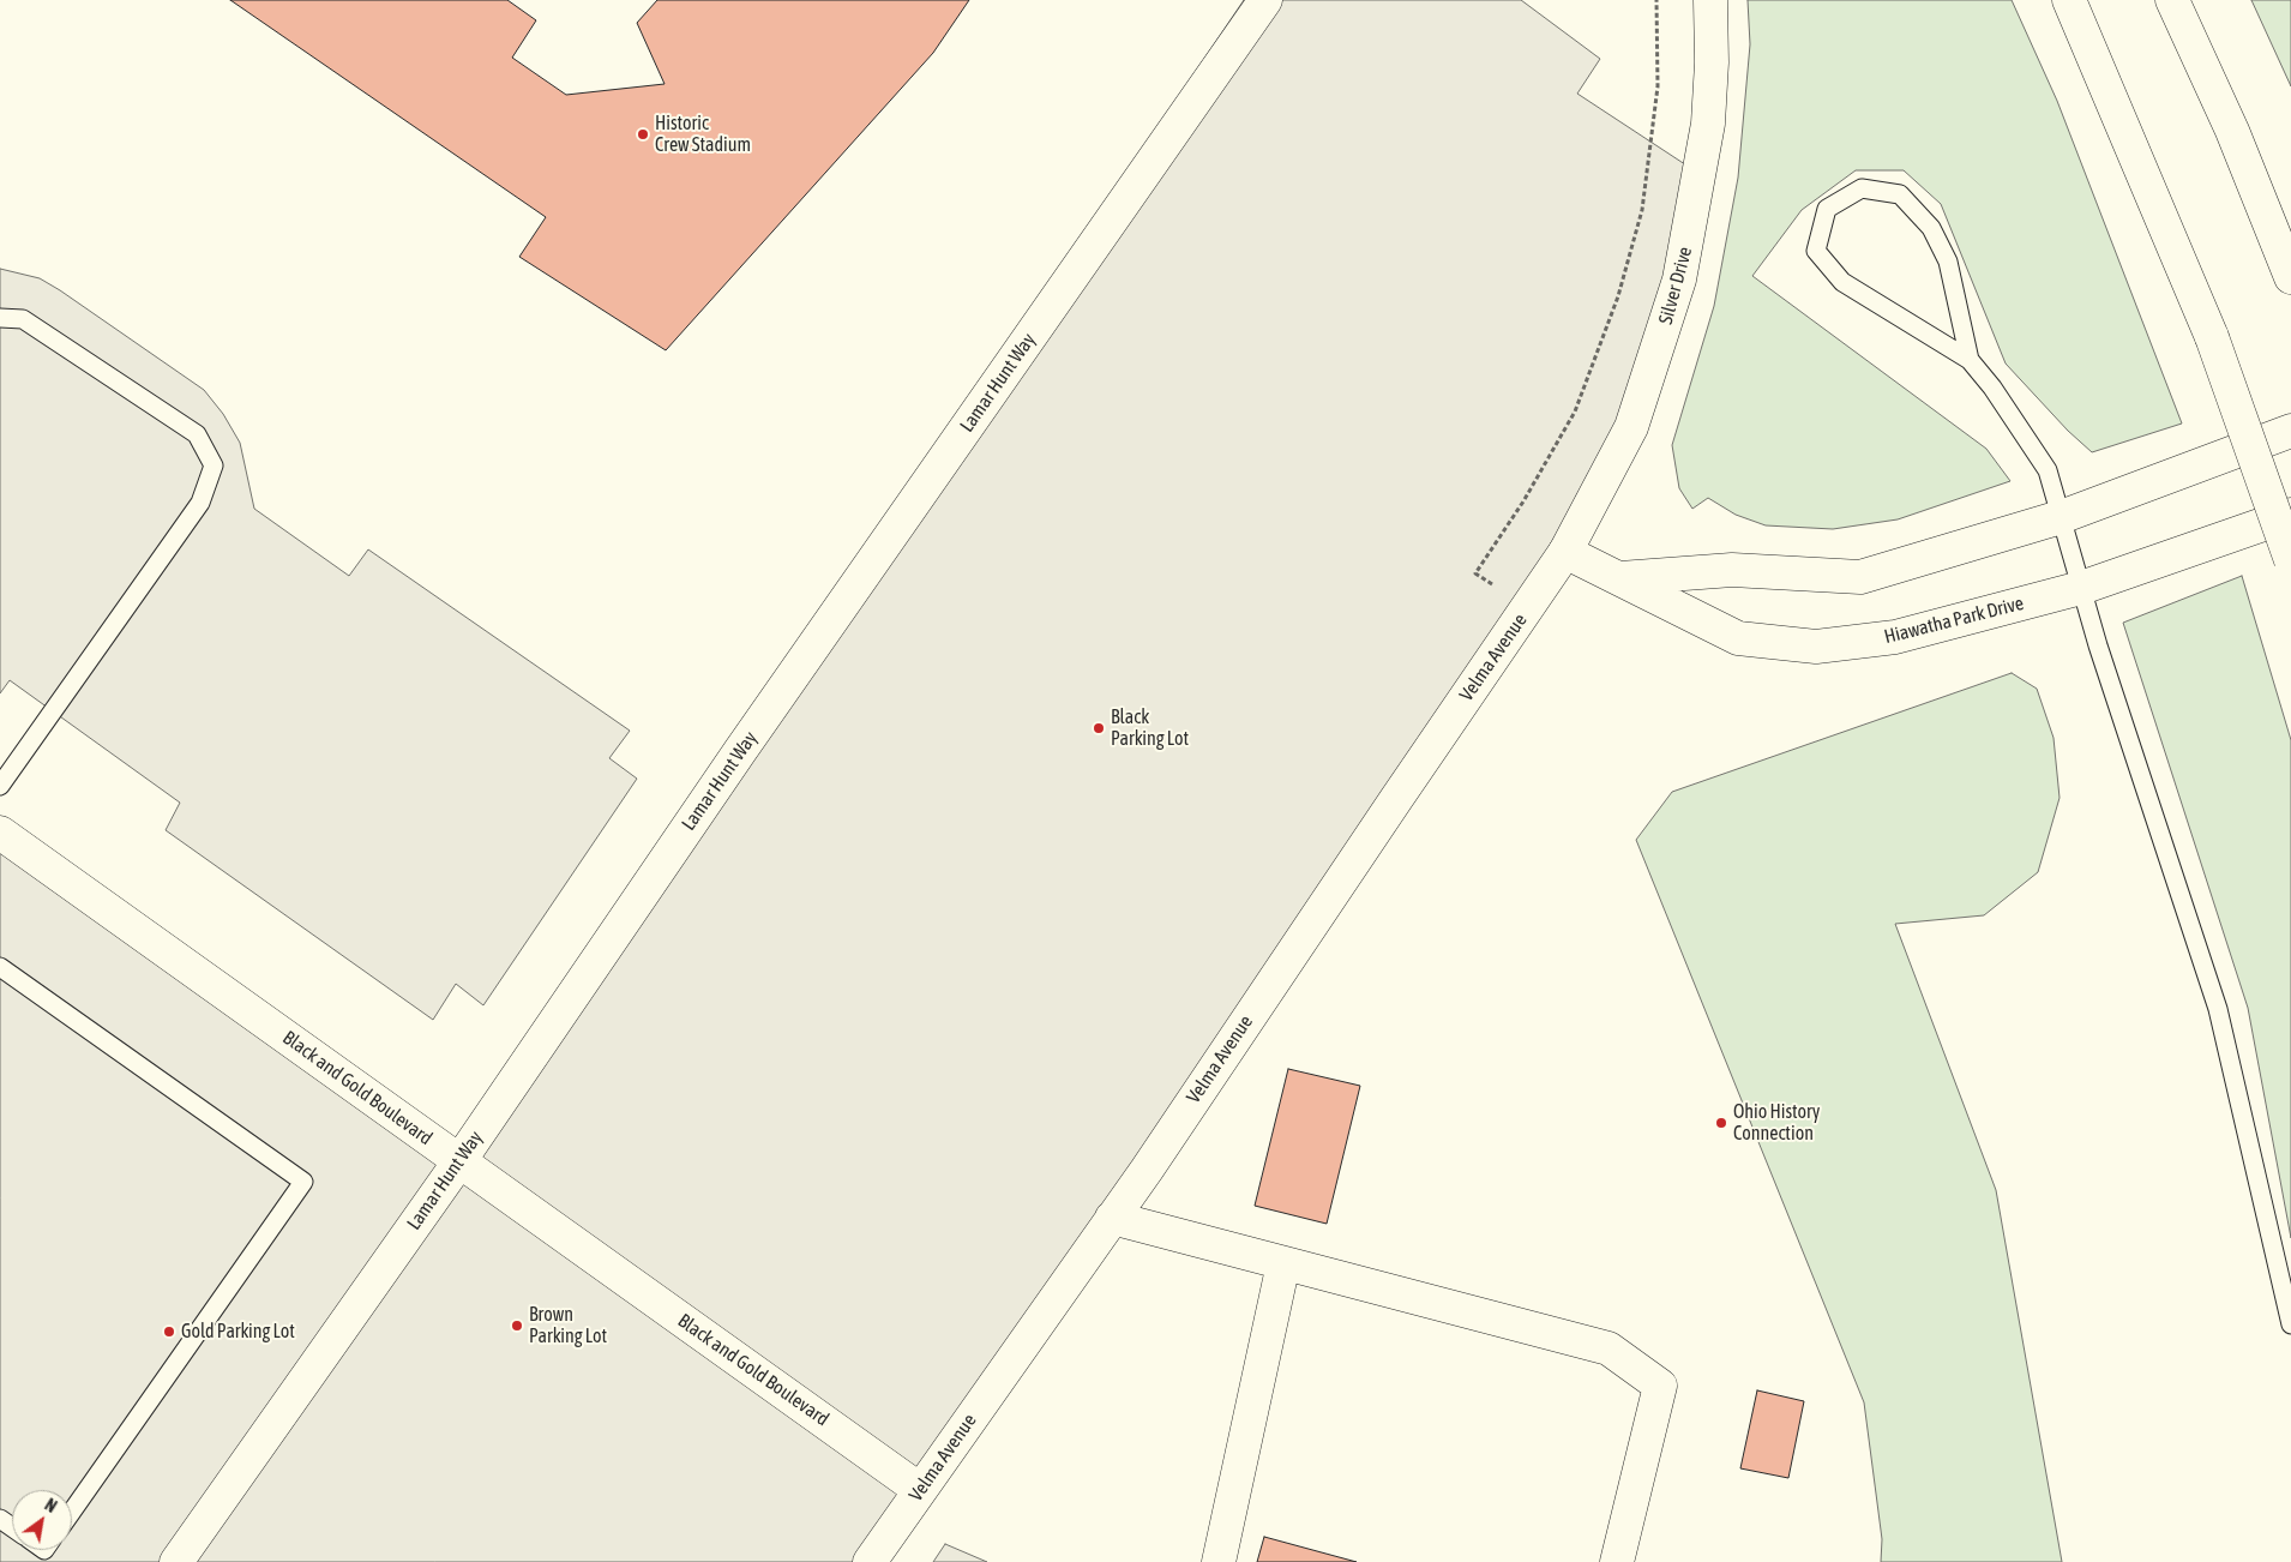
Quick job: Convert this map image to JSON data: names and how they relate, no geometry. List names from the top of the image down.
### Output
{
  "streets": {
    "main road": [
      "Silver Drive",
      "Lamar Hunt Way",
      "Hiawatha Park Drive",
      "Velma Avenue",
      "Black and Gold Boulevard"
    ]
  },
  "crossings": [
    ["Silver Drive", "Hiawatha Park Drive"],
    ["Silver Drive", "Velma Avenue"],
    ["Lamar Hunt Way", "Black and Gold Boulevard"],
    ["Hiawatha Park Drive", "Velma Avenue"],
    ["Velma Avenue", "Black and Gold Boulevard"]
  ],
  "places": [
    "Historic Crew Stadium",
    "Black Parking Lot",
    "Ohio History Connection",
    "Brown Parking Lot",
    "Gold Parking Lot"
  ],
  "north": "top right"
}
